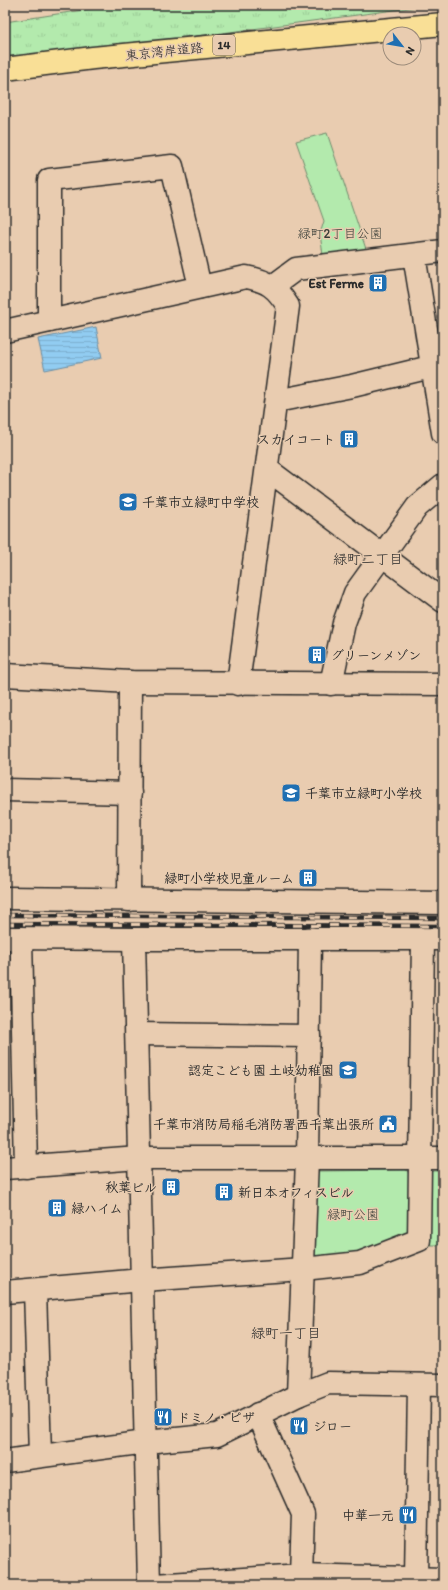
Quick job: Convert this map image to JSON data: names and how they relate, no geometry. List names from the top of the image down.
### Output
{
  "streets": {
    "highway": ["14", "東京湾岸道路"]
  },
  "districts": ["緑町二丁目", "緑町一丁目"],
  "parks": ["緑町2丁目公園", "緑町公園"],
  "places": {
    "building": [
      "Est Ferme",
      "スカイコート",
      "グリーンメゾン",
      "緑町小学校児童ルーム",
      "秋葉ビル",
      "新日本オフィスビル",
      "緑ハイム"
    ],
    "school or university": ["千葉市立緑町中学校", "千葉市立緑町小学校", "認定こども園 土岐幼稚園"],
    "public building": ["千葉市消防局稲毛消防署西千葉出張所"],
    "restaurant": ["ドミノ・ピザ", "ジロー", "中華一元"]
  },
  "north": "bottom right"
}
